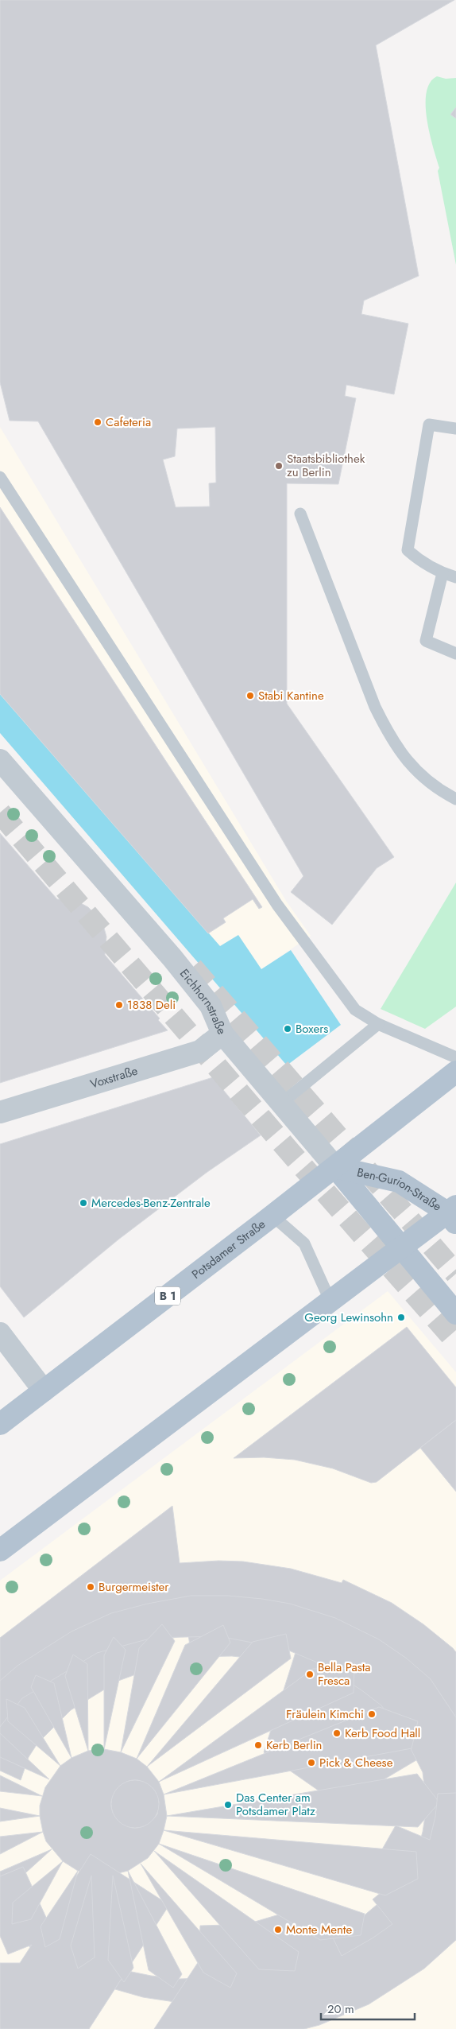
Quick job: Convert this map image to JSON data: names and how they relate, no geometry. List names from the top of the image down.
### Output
{
  "streets": {
    "main road": [
      "Eichhornstraße",
      "Ben-Gurion-Straße",
      "Potsdamer Straße",
      "B 1"
    ],
    "street": ["Voxstraße"]
  },
  "crossings": [
    ["Eichhornstraße", "Voxstraße"],
    ["Eichhornstraße", "Ben-Gurion-Straße"],
    ["Eichhornstraße", "Potsdamer Straße"],
    ["Ben-Gurion-Straße", "Potsdamer Straße"]
  ],
  "places": [
    "Cafeteria",
    "Staatsbibliothek zu Berlin",
    "Stabi Kantine",
    "1838 Deli",
    "Boxers",
    "Mercedes-Benz-Zentrale",
    "Georg Lewinsohn",
    "Burgermeister",
    "Bella Pasta Fresca",
    "Fräulein Kimchi",
    "Kerb Food Hall",
    "Kerb Berlin",
    "Pick & Cheese",
    "Das Center am Potsdamer Platz",
    "Monte Mente"
  ],
  "scale_bar": "20 m"
}
